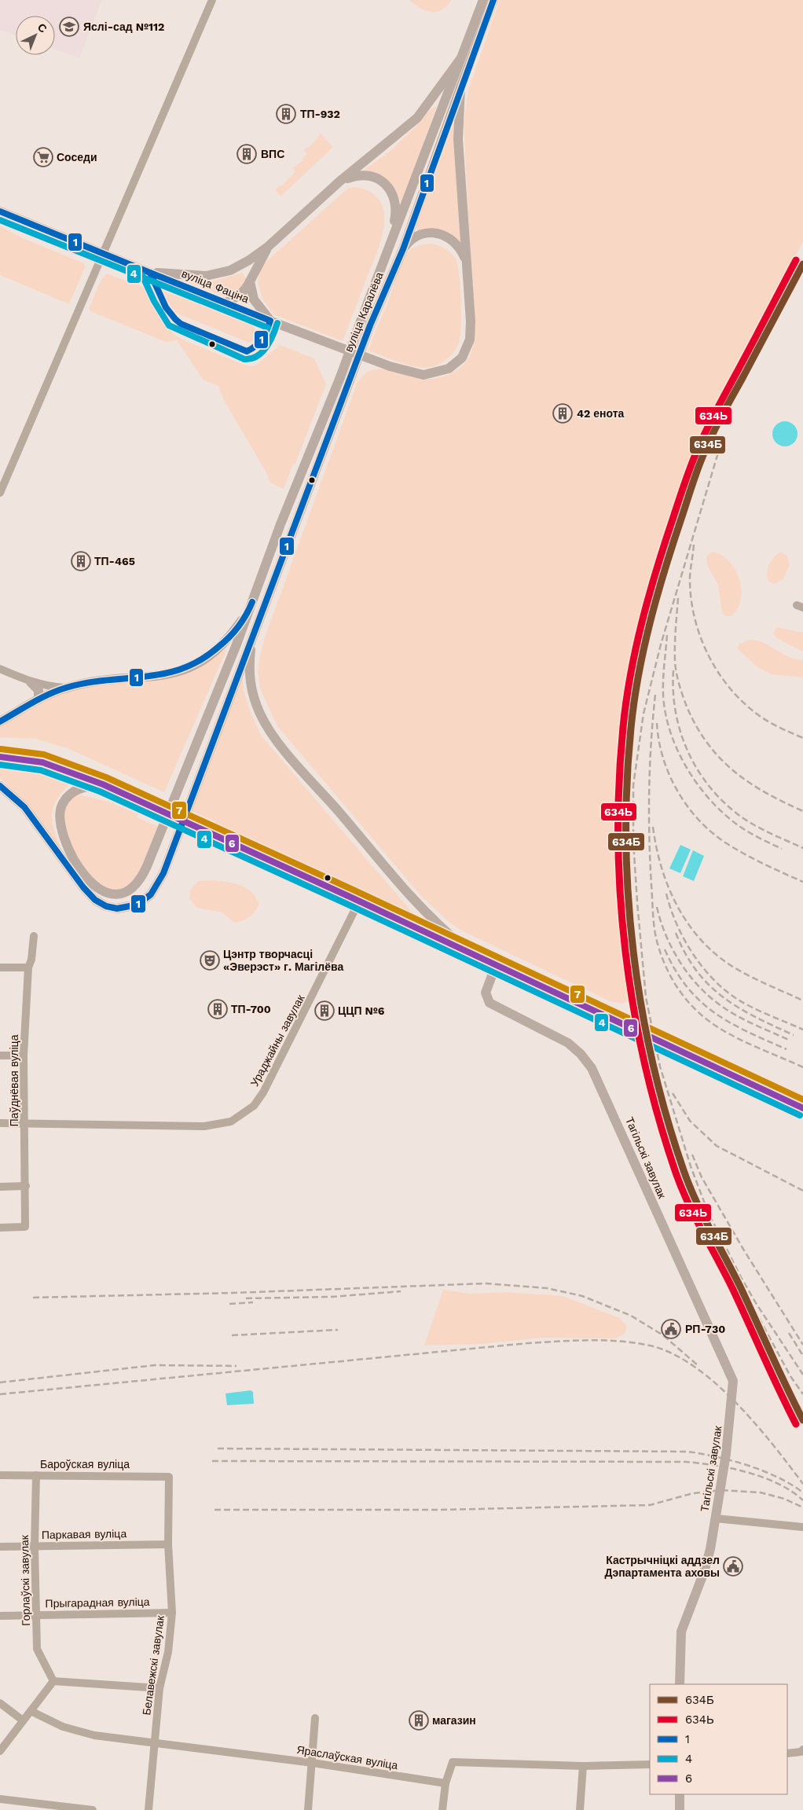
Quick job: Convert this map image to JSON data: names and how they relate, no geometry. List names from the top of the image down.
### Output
{
  "streets": {
    "main road": ["вуліца Фаціна", "вуліца Каралёва", "Тагільскі завулак"],
    "street": [
      "Ураджайны завулак",
      "Паўднёвая вуліца",
      "Бароўская вуліца",
      "Паркавая вуліца",
      "Горлаўскі завулак",
      "Прыгарадная вуліца",
      "Белавежскі завулак",
      "Яраслаўская вуліца"
    ]
  },
  "crossings": [
    ["Ураджайны завулак", "Паўднёвая вуліца"],
    ["Бароўская вуліца", "Горлаўскі завулак"],
    ["Бароўская вуліца", "Белавежскі завулак"],
    ["Паркавая вуліца", "Горлаўскі завулак"],
    ["Паркавая вуліца", "Белавежскі завулак"],
    ["Горлаўскі завулак", "Прыгарадная вуліца"],
    ["Прыгарадная вуліца", "Белавежскі завулак"],
    ["Белавежскі завулак", "Яраслаўская вуліца"]
  ],
  "places": {
    "school or university": ["Яслі-сад №112"],
    "building": [
      "ТП-932",
      "ВПС",
      "42 енота",
      "ТП-465",
      "ТП-700",
      "ЦЦП №6",
      "магазин"
    ],
    "supermarket": ["Соседи"],
    "theatre": ["Цэнтр творчасці «Эверэст» г. Магілёва"],
    "public building": ["РП-730", "Кастрычніцкі аддзел Дэпартамента аховы"]
  },
  "lines": [
    "transit line 1",
    "transit line 4",
    "transit line 634Ь",
    "transit line 634Б",
    "transit line 7",
    "transit line 6"
  ],
  "legend": [
    "634Б",
    "634Ь",
    "1",
    "4",
    "6"
  ],
  "north": "top right"
}
